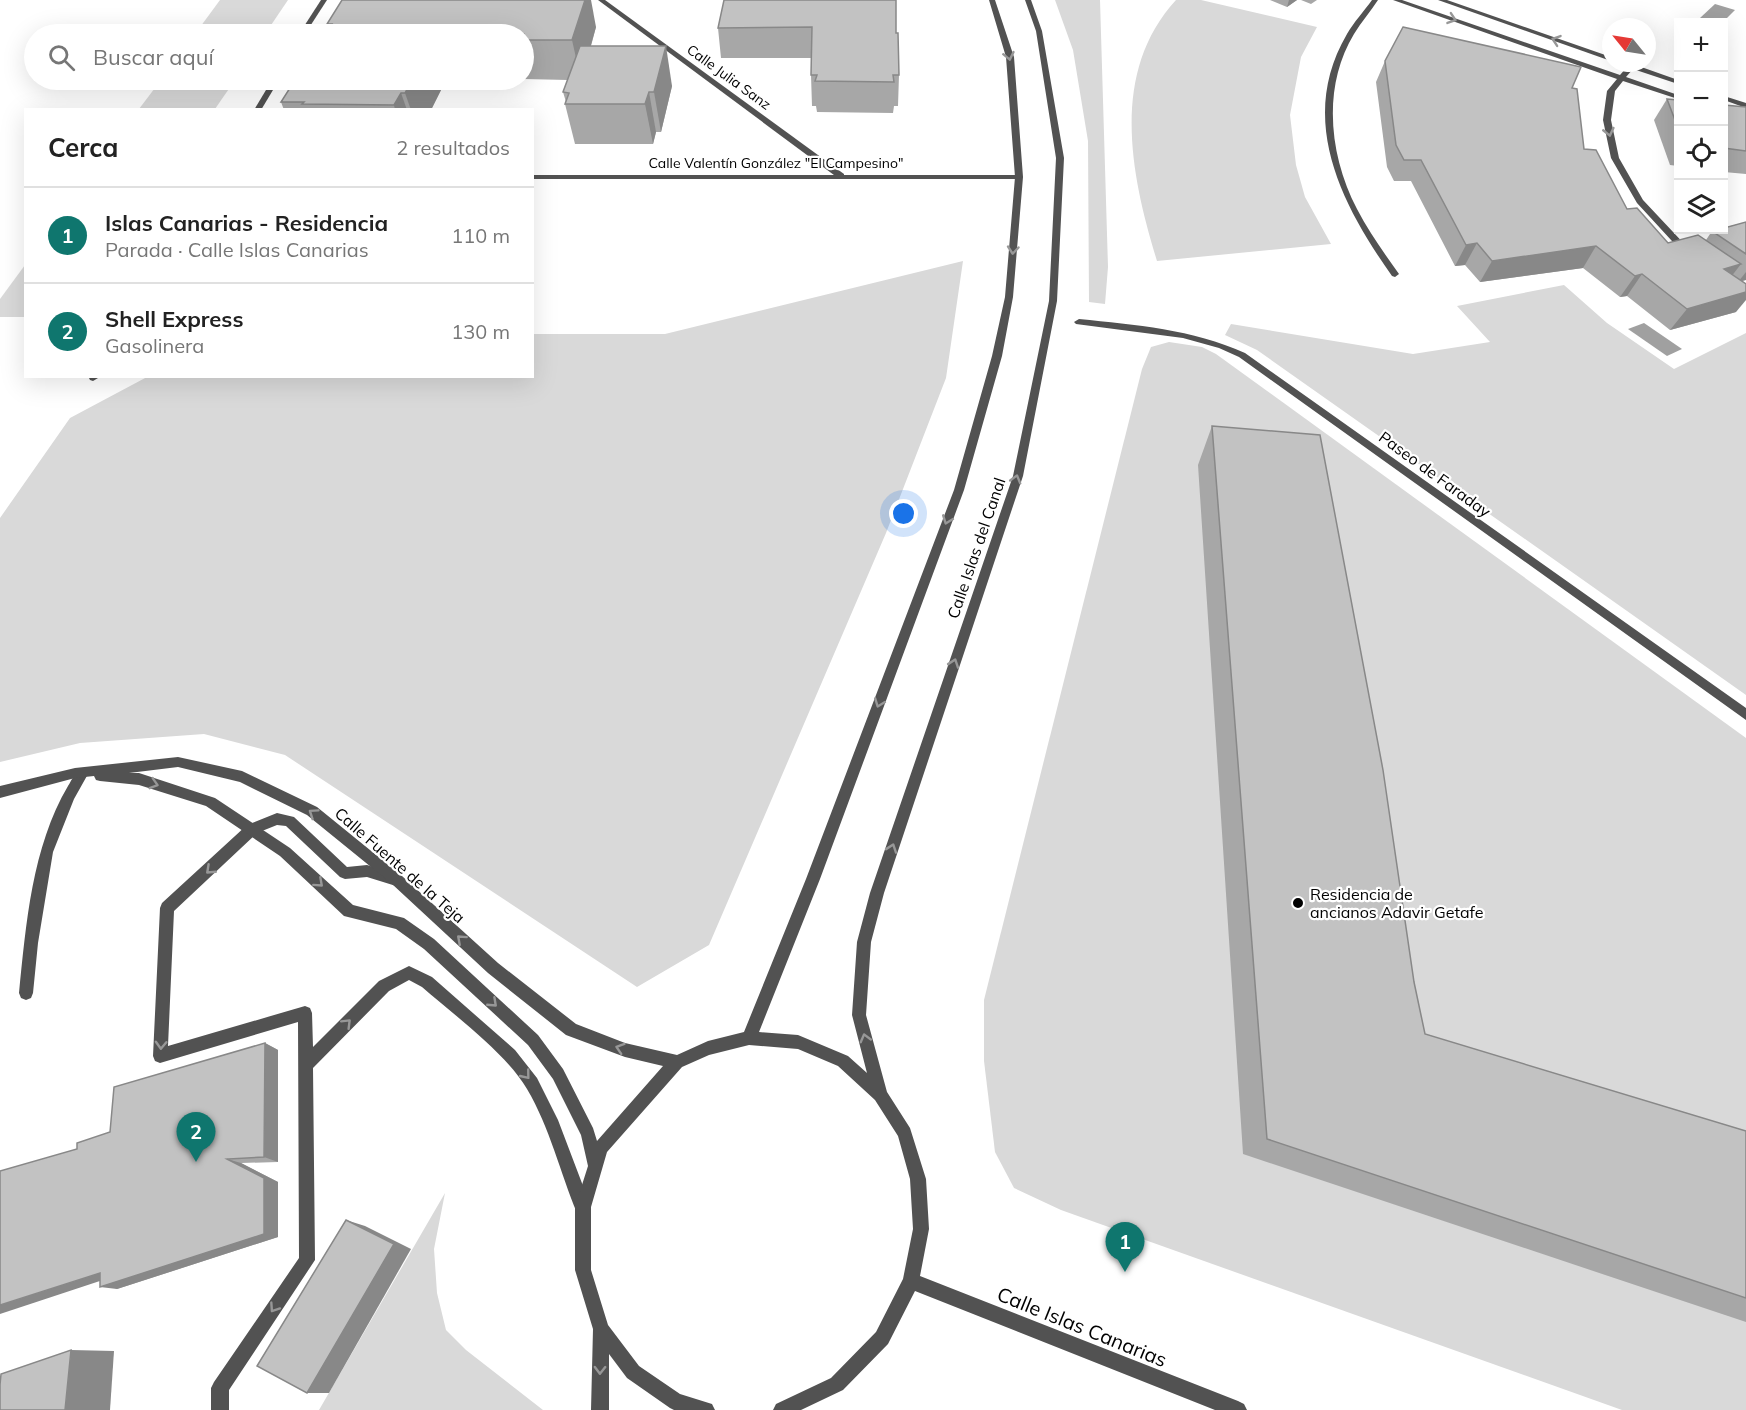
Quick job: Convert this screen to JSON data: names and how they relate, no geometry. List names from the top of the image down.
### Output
{
  "streets": {
    "street": [
      "Calle Julia Sanz",
      "Calle Valentín González \"El Campesino\"",
      "Paseo de Faraday",
      "Calle Islas del Canal",
      "Calle Fuente de la Teja",
      "Calle Islas Canarias"
    ]
  },
  "crossings": [
    ["Calle Julia Sanz", "Calle Valentín González \"El Campesino\""]
  ],
  "places": ["Residencia de ancianos Adavir Getafe"],
  "north": "top left",
  "page": {
    "map_buttons": ["+", "−"],
    "search": "Buscar aquí",
    "heading": ["Cerca", "2 resultados"],
    "list": [
      {
        "mark": "1",
        "name": "Islas Canarias - Residencia",
        "note": "Parada · Calle Islas Canarias",
        "value": "110 m"
      },
      {
        "mark": "2",
        "name": "Shell Express",
        "note": "Gasolinera",
        "value": "130 m"
      }
    ],
    "pins": ["2", "1"]
  }
}
